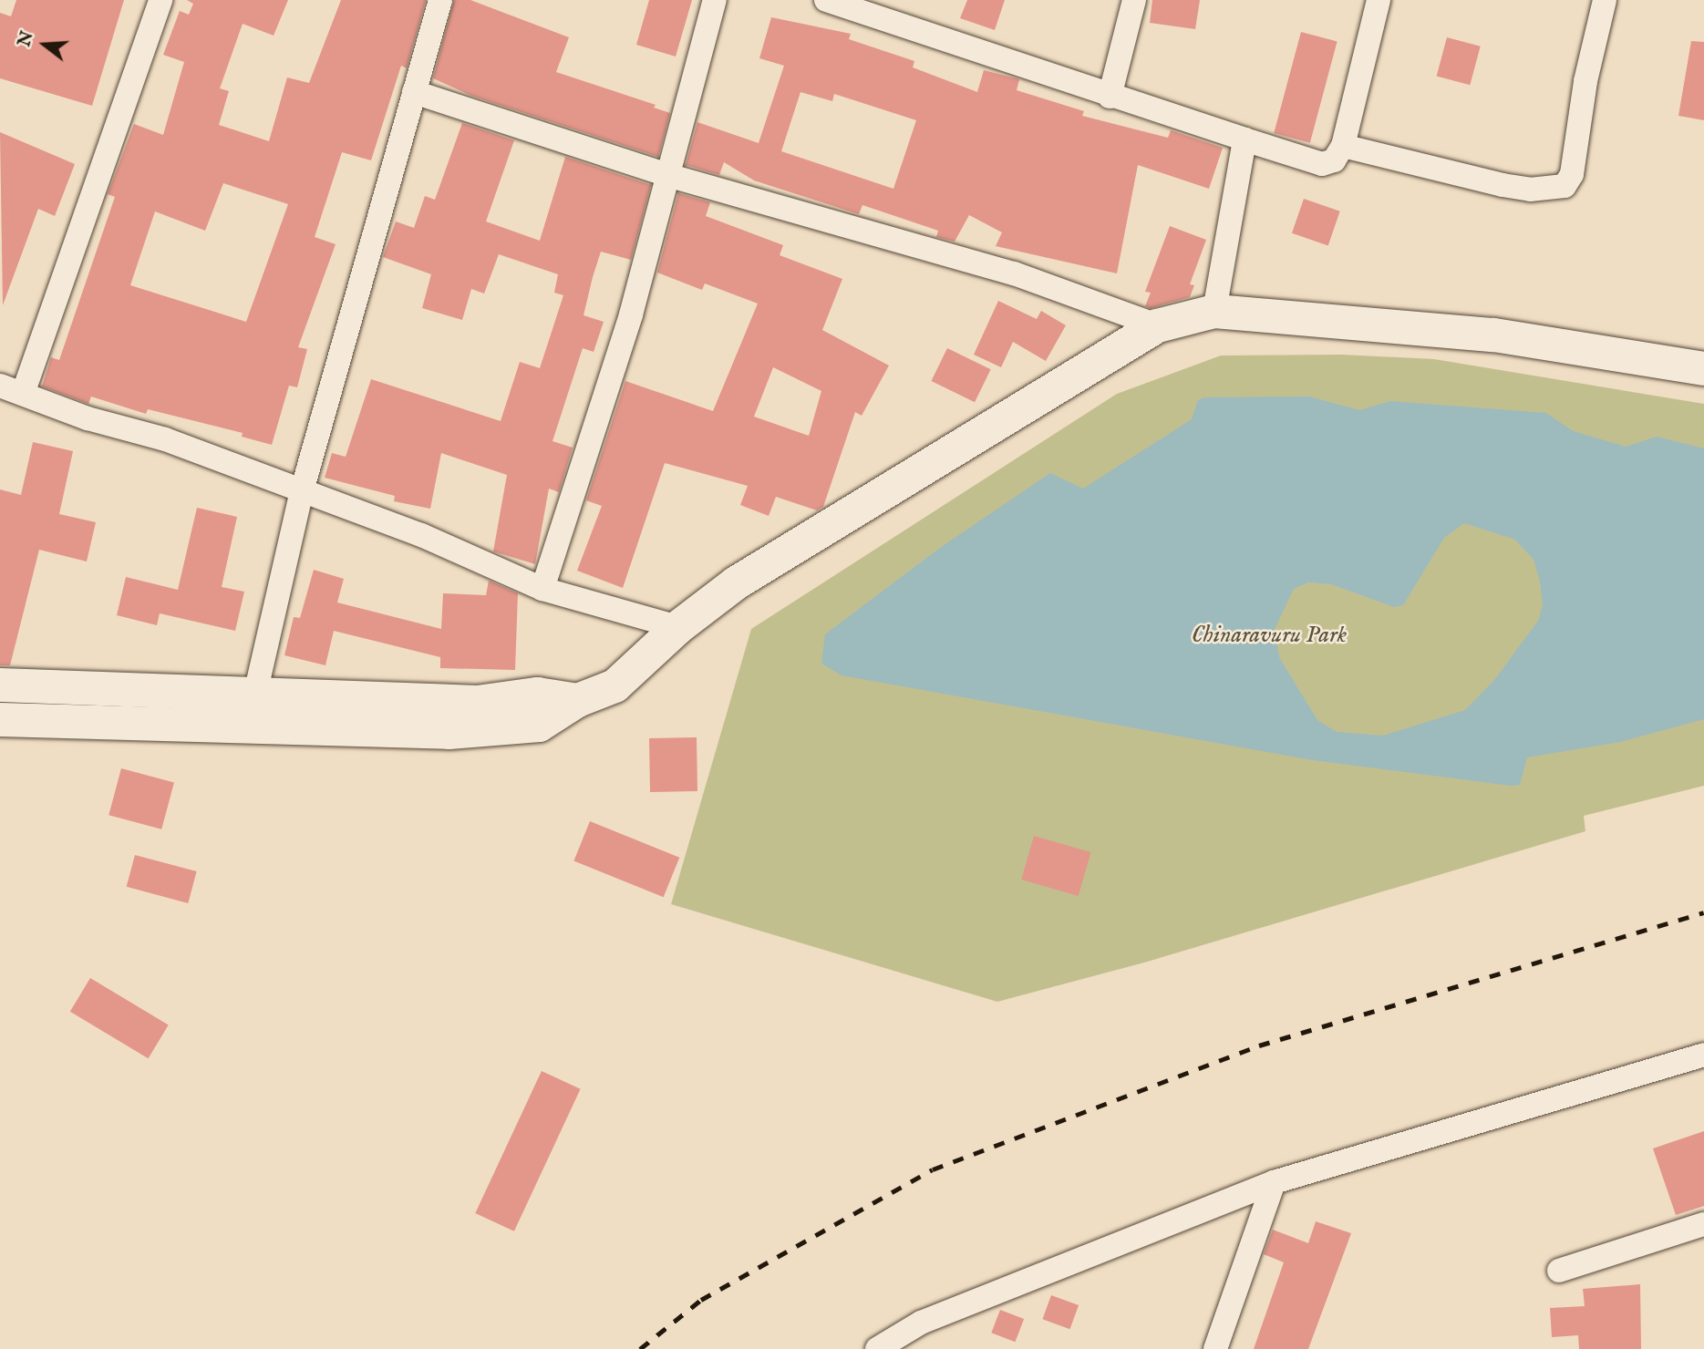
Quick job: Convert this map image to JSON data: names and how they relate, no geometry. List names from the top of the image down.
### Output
{
  "parks": ["Chinaravuru Park"],
  "north": "left"
}
